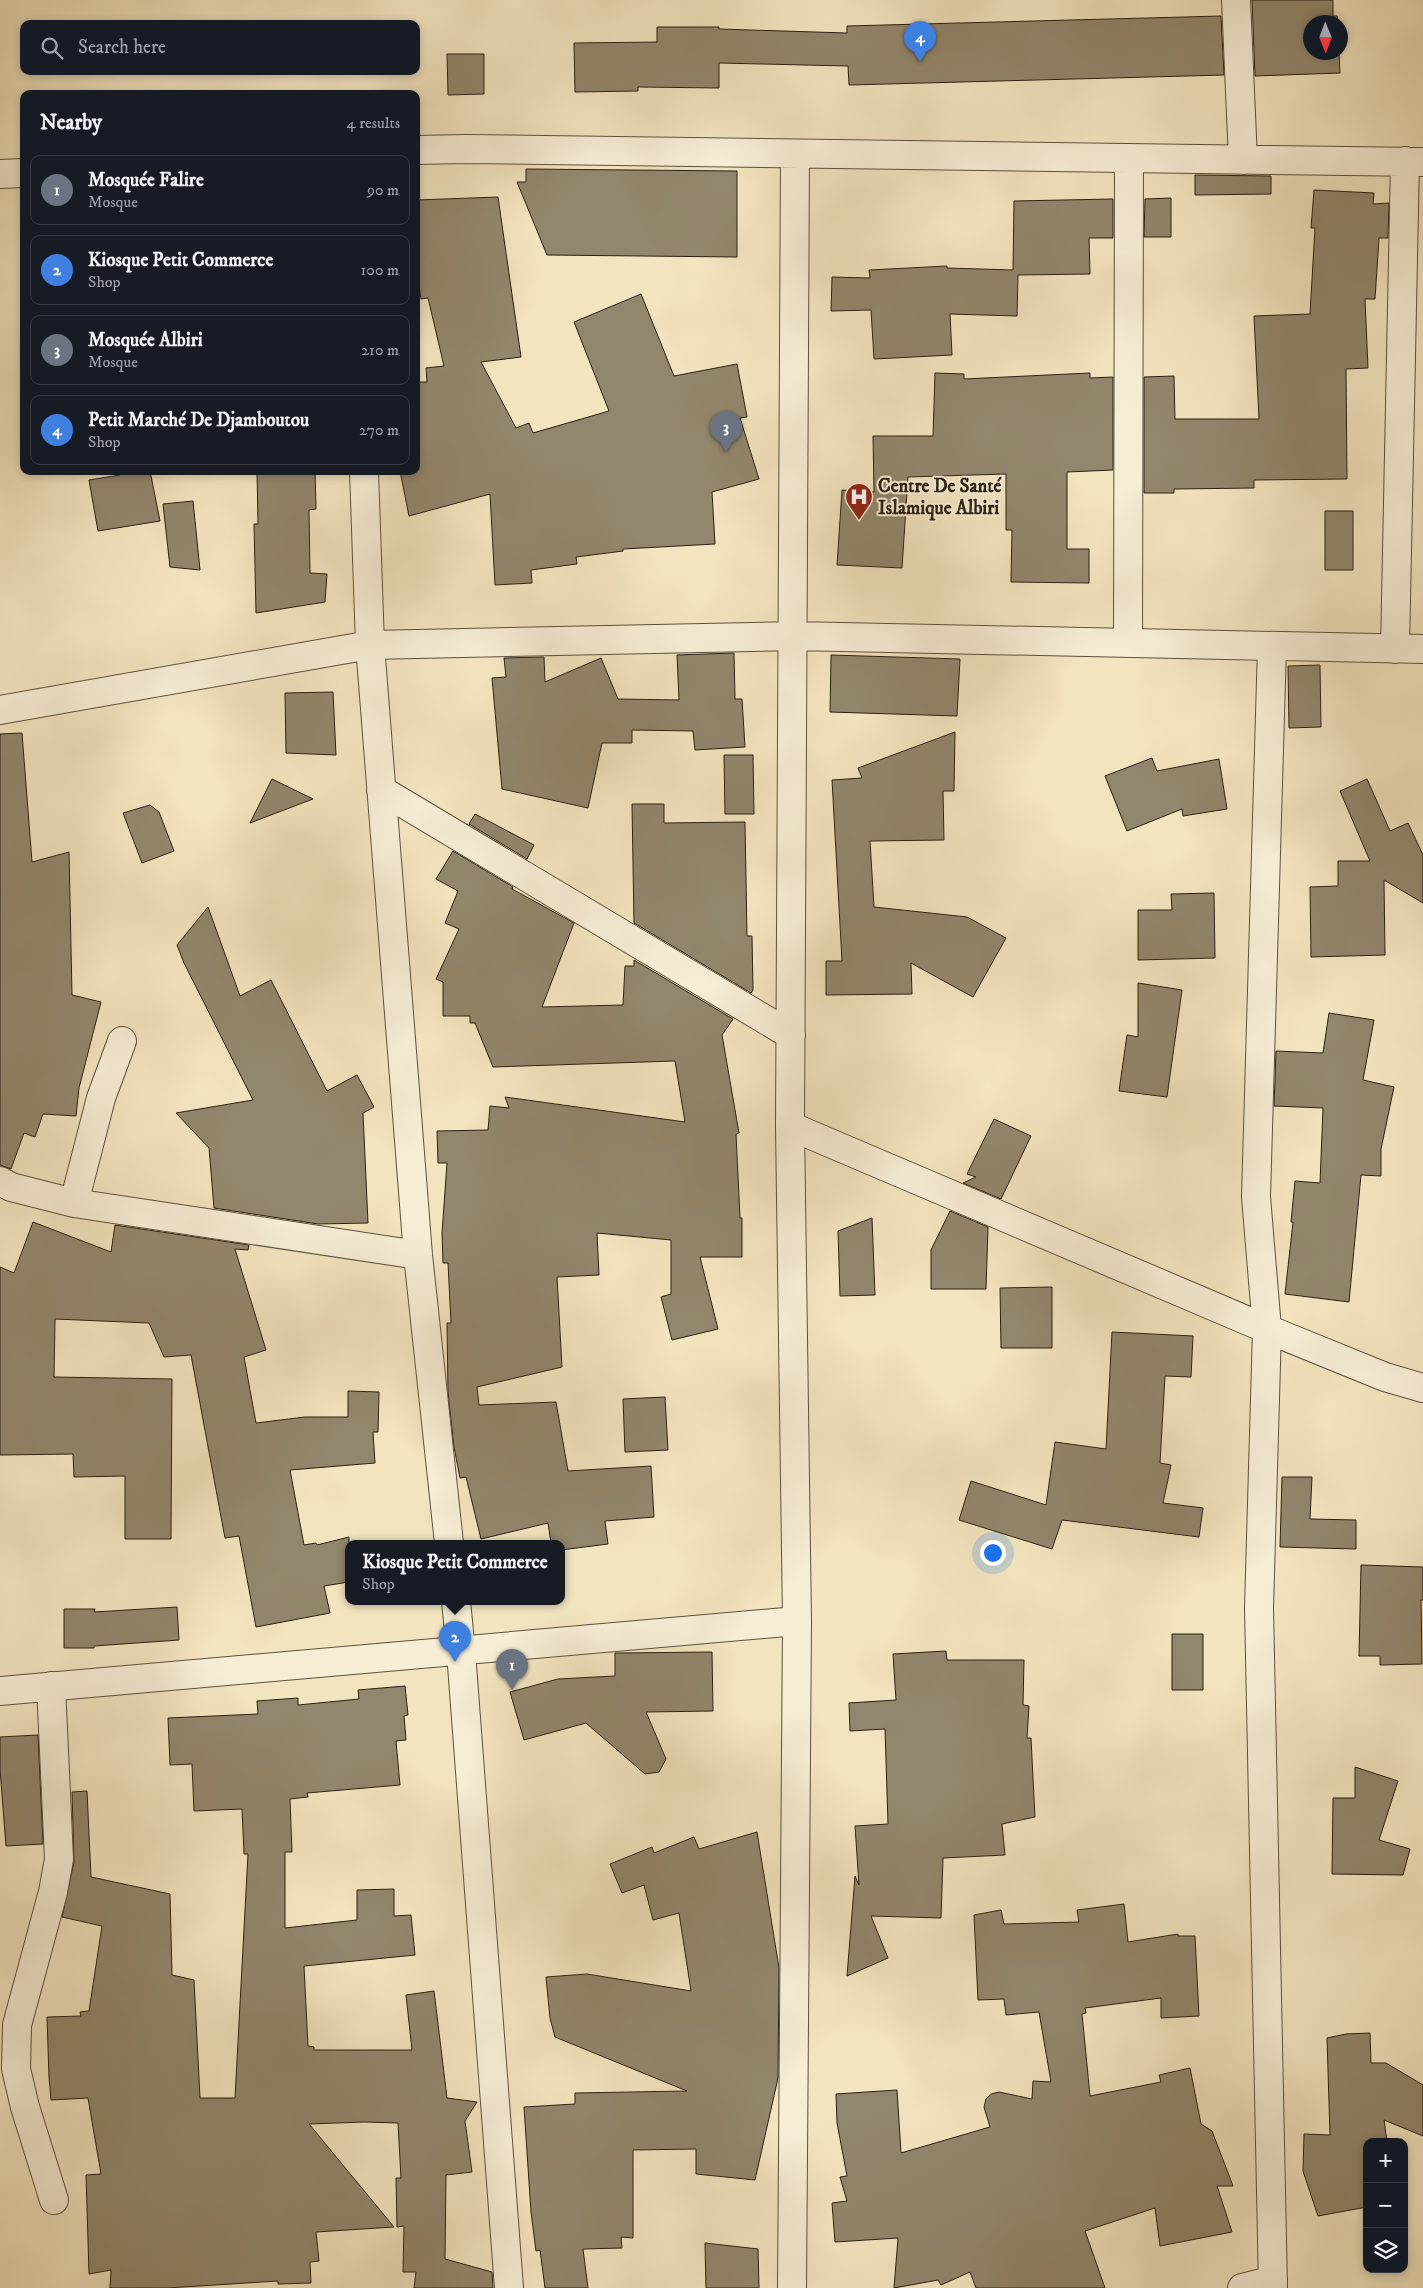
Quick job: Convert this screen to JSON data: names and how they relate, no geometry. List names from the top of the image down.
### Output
{
  "places": {
    "hospital": ["Centre De Santé Islamique Albiri"]
  },
  "north": "bottom",
  "page": {
    "search": "Search here",
    "pins": [
      "4",
      "3",
      "2",
      "1"
    ],
    "heading": ["Nearby", "4 results"],
    "list": [
      {
        "mark": "1",
        "name": "Mosquée Falire",
        "note": "Mosque",
        "value": "90 m"
      },
      {
        "mark": "2",
        "name": "Kiosque Petit Commerce",
        "note": "Shop",
        "value": "100 m"
      },
      {
        "mark": "3",
        "name": "Mosquée Albiri",
        "note": "Mosque",
        "value": "210 m"
      },
      {
        "mark": "4",
        "name": "Petit Marché De Djamboutou",
        "note": "Shop",
        "value": "270 m"
      }
    ],
    "popup": ["Kiosque Petit Commerce", "Shop"],
    "map_buttons": ["+", "−"]
  }
}
